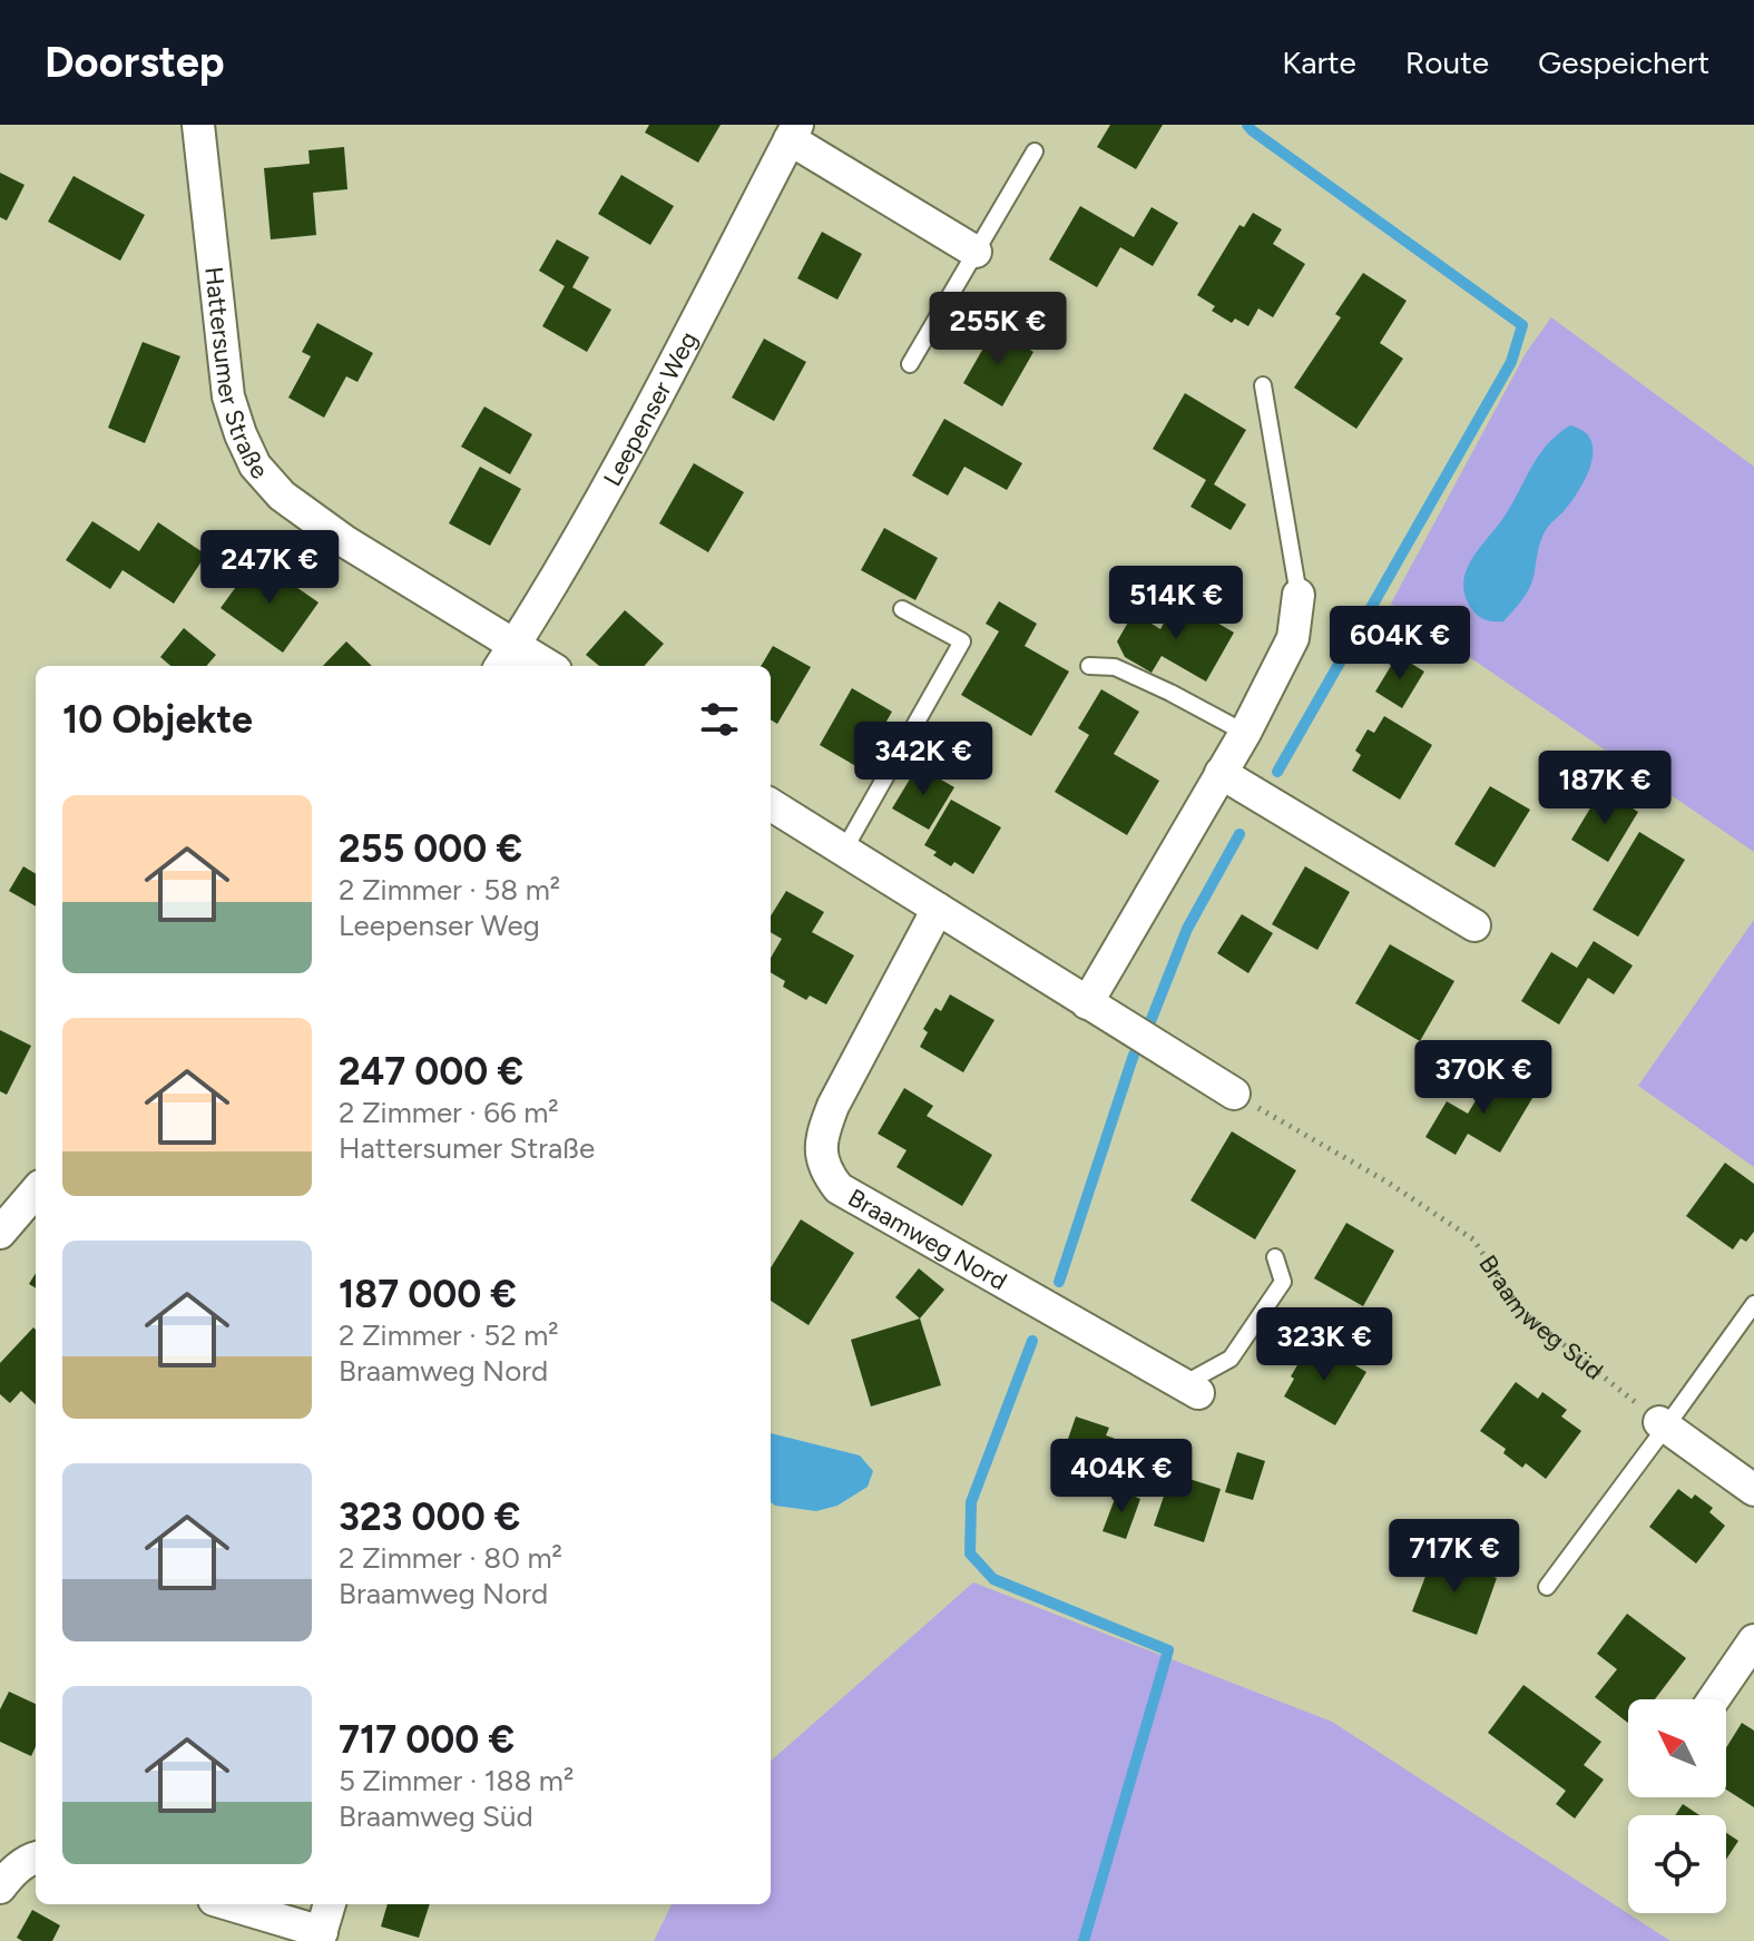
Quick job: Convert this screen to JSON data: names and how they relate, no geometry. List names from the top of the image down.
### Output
{
  "streets": {
    "street": ["Hattersumer Straße", "Leepenser Weg", "Braamweg Nord"],
    "path": ["Braamweg Süd"]
  },
  "crossings": [
    ["Hattersumer Straße", "Leepenser Weg"]
  ],
  "north": "top left",
  "page": {
    "header": "Doorstep",
    "nav": ["Karte", "Route", "Gespeichert"],
    "price": [
      "255K €",
      "247K €",
      "514K €",
      "604K €",
      "342K €",
      "187K €",
      "370K €",
      "323K €",
      "404K €",
      "717K €"
    ],
    "heading": "10 Objekte",
    "list": [
      {
        "name": "255 000 €",
        "note": "2 Zimmer · 58 m² · Leepenser Weg"
      },
      {
        "name": "247 000 €",
        "note": "2 Zimmer · 66 m² · Hattersumer Straße"
      },
      {
        "name": "187 000 €",
        "note": "2 Zimmer · 52 m² · Braamweg Nord"
      },
      {
        "name": "323 000 €",
        "note": "2 Zimmer · 80 m² · Braamweg Nord"
      },
      {
        "name": "717 000 €",
        "note": "5 Zimmer · 188 m² · Braamweg Süd"
      }
    ]
  }
}
